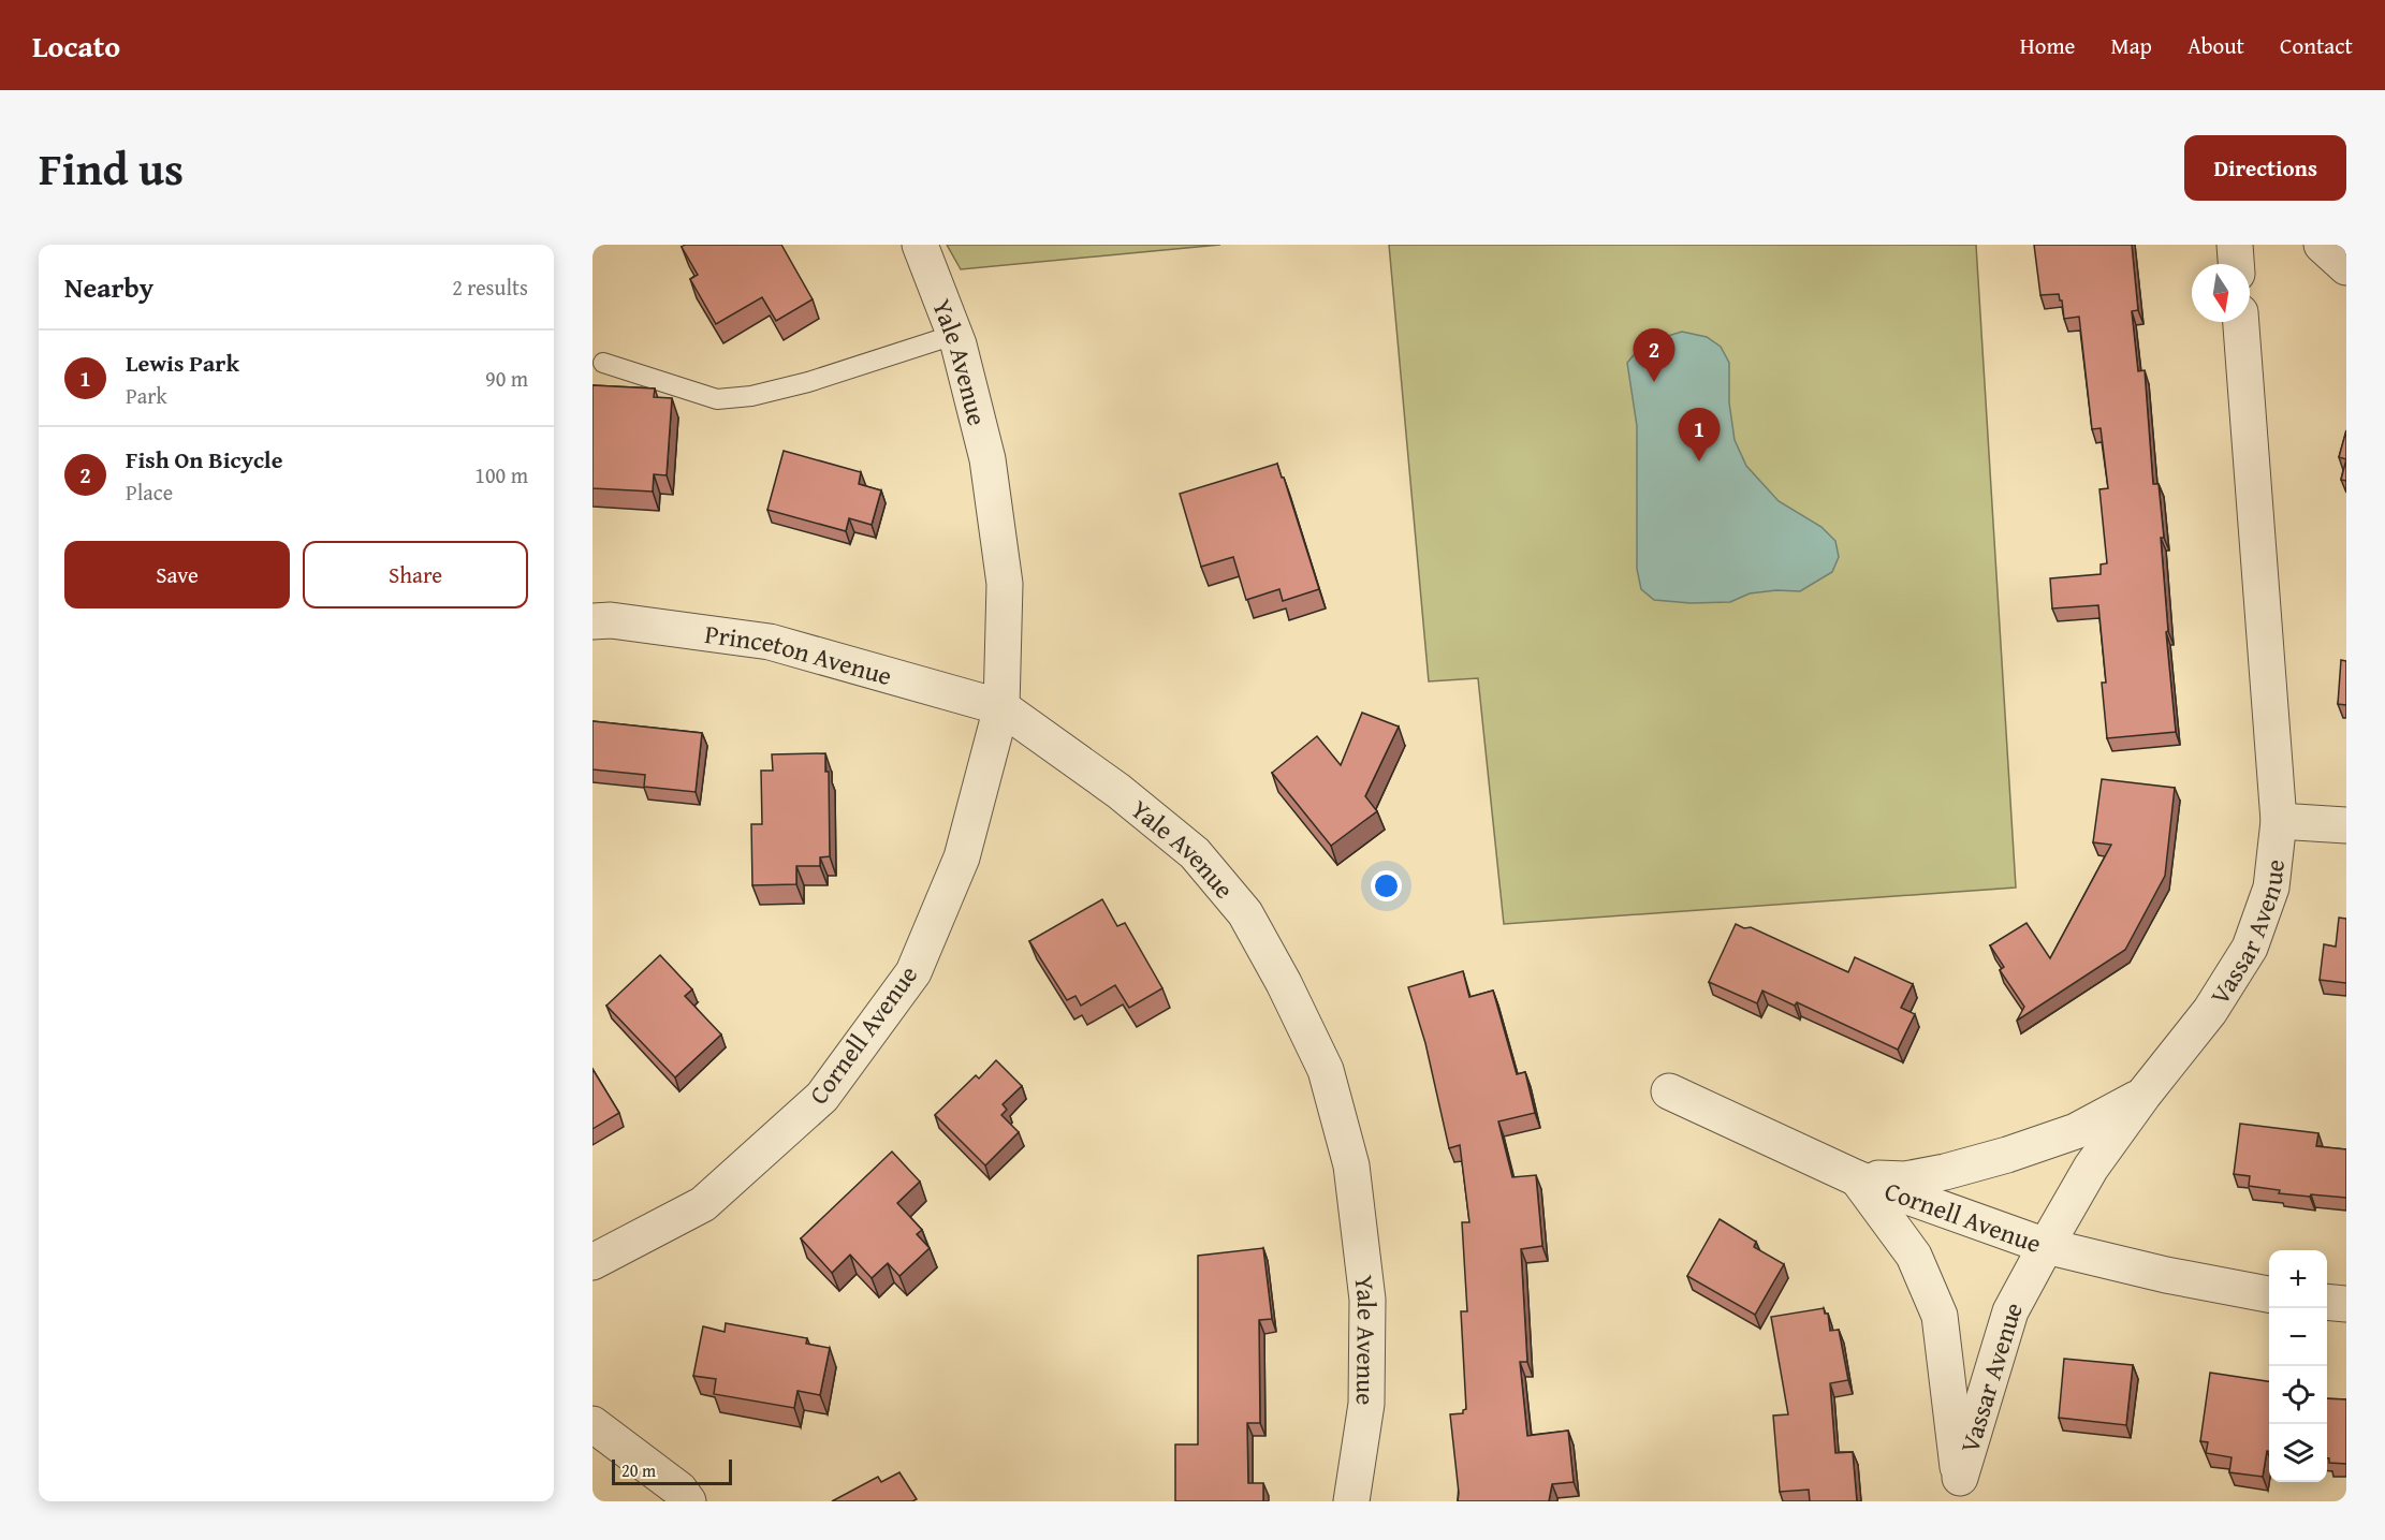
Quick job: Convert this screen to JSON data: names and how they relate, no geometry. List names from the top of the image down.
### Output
{
  "streets": {
    "street": [
      "Yale Avenue",
      "Princeton Avenue",
      "Vassar Avenue",
      "Cornell Avenue"
    ]
  },
  "crossings": [
    ["Yale Avenue", "Princeton Avenue"],
    ["Yale Avenue", "Cornell Avenue"],
    ["Princeton Avenue", "Cornell Avenue"],
    ["Vassar Avenue", "Cornell Avenue"]
  ],
  "scale_bar": "20 m",
  "north": "bottom",
  "page": {
    "header": "Locato",
    "nav": [
      "Home",
      "Map",
      "About",
      "Contact"
    ],
    "title": "Find us",
    "buttons": [
      "Directions",
      ["Save", "Share"]
    ],
    "heading": ["Nearby", "2 results"],
    "list": [
      {
        "mark": "1",
        "name": "Lewis Park",
        "note": "Park",
        "value": "90 m"
      },
      {
        "mark": "2",
        "name": "Fish On Bicycle",
        "note": "Place",
        "value": "100 m"
      }
    ],
    "pins": ["2", "1"],
    "map_buttons": ["+", "−"],
    "scale": "20 m"
  }
}
